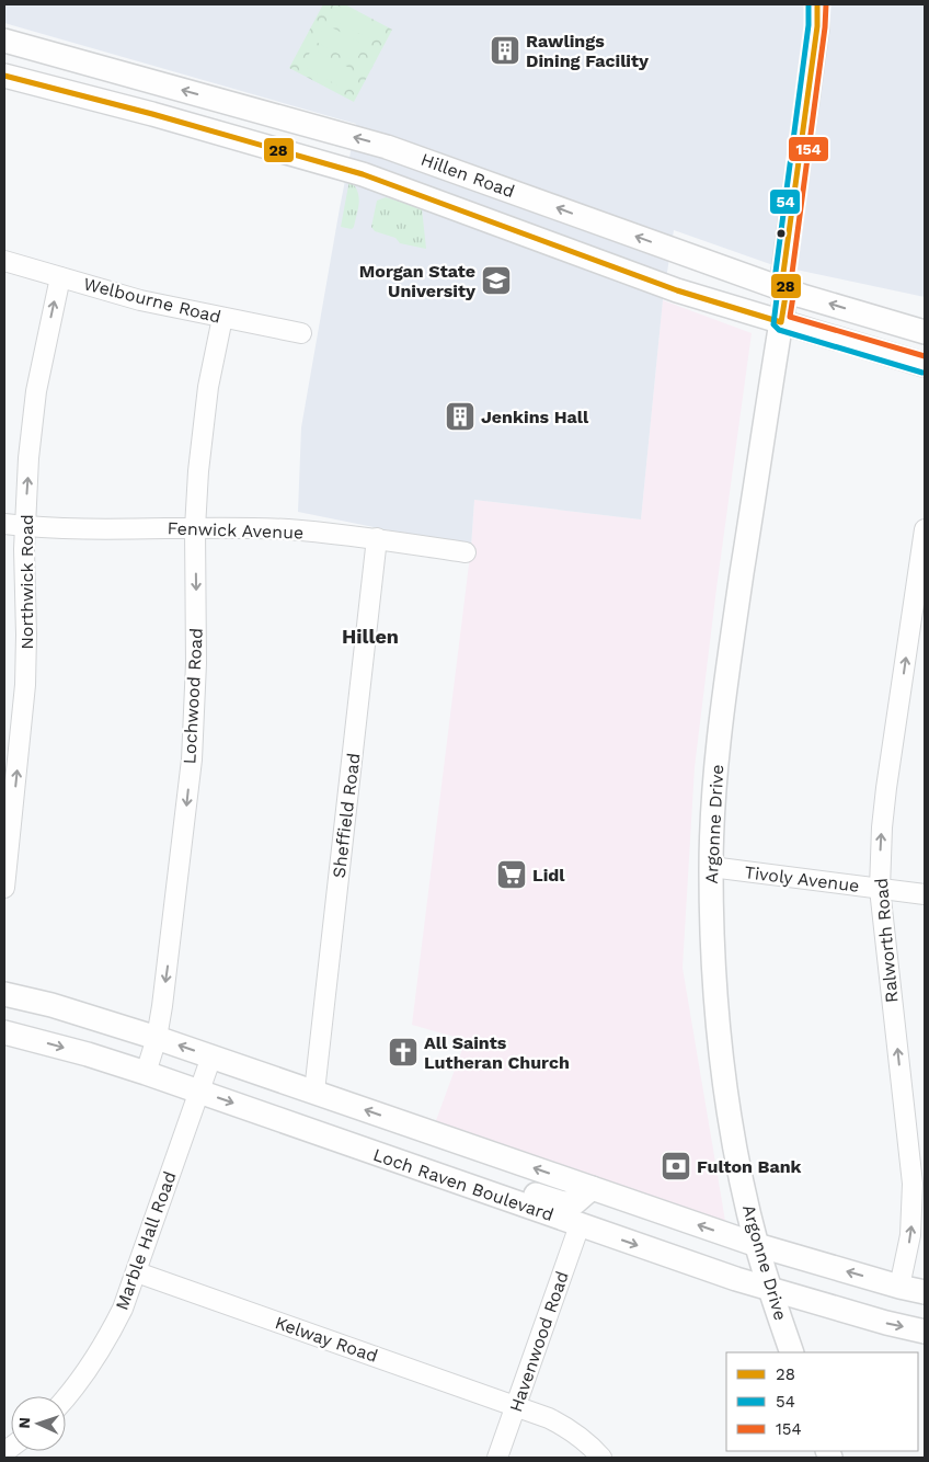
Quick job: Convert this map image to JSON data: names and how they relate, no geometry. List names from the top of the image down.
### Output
{
  "streets": {
    "main road": ["Hillen Road", "Argonne Drive", "Loch Raven Boulevard"],
    "street": [
      "Welbourne Road",
      "Fenwick Avenue",
      "Northwick Road",
      "Lochwood Road",
      "Sheffield Road",
      "Tivoly Avenue",
      "Ralworth Road",
      "Marble Hall Road",
      "Kelway Road",
      "Havenwood Road"
    ]
  },
  "crossings": [
    ["Hillen Road", "Argonne Drive"],
    ["Welbourne Road", "Northwick Road"],
    ["Welbourne Road", "Lochwood Road"],
    ["Fenwick Avenue", "Northwick Road"],
    ["Fenwick Avenue", "Lochwood Road"],
    ["Fenwick Avenue", "Sheffield Road"],
    ["Lochwood Road", "Loch Raven Boulevard"],
    ["Argonne Drive", "Tivoly Avenue"],
    ["Argonne Drive", "Loch Raven Boulevard"],
    ["Tivoly Avenue", "Ralworth Road"],
    ["Loch Raven Boulevard", "Marble Hall Road"],
    ["Loch Raven Boulevard", "Havenwood Road"],
    ["Marble Hall Road", "Kelway Road"],
    ["Kelway Road", "Havenwood Road"]
  ],
  "one_way": ["Northwick Road", "Lochwood Road", "Ralworth Road"],
  "districts": ["Hillen"],
  "places": {
    "building": ["Rawlings Dining Facility", "Jenkins Hall"],
    "school or university": ["Morgan State University"],
    "supermarket": ["Lidl"],
    "church": ["All Saints Lutheran Church"],
    "bank": ["Fulton Bank"]
  },
  "lines": ["transit line 28", "transit line 54", "transit line 154"],
  "legend": ["28", "54", "154"],
  "north": "left"
}
